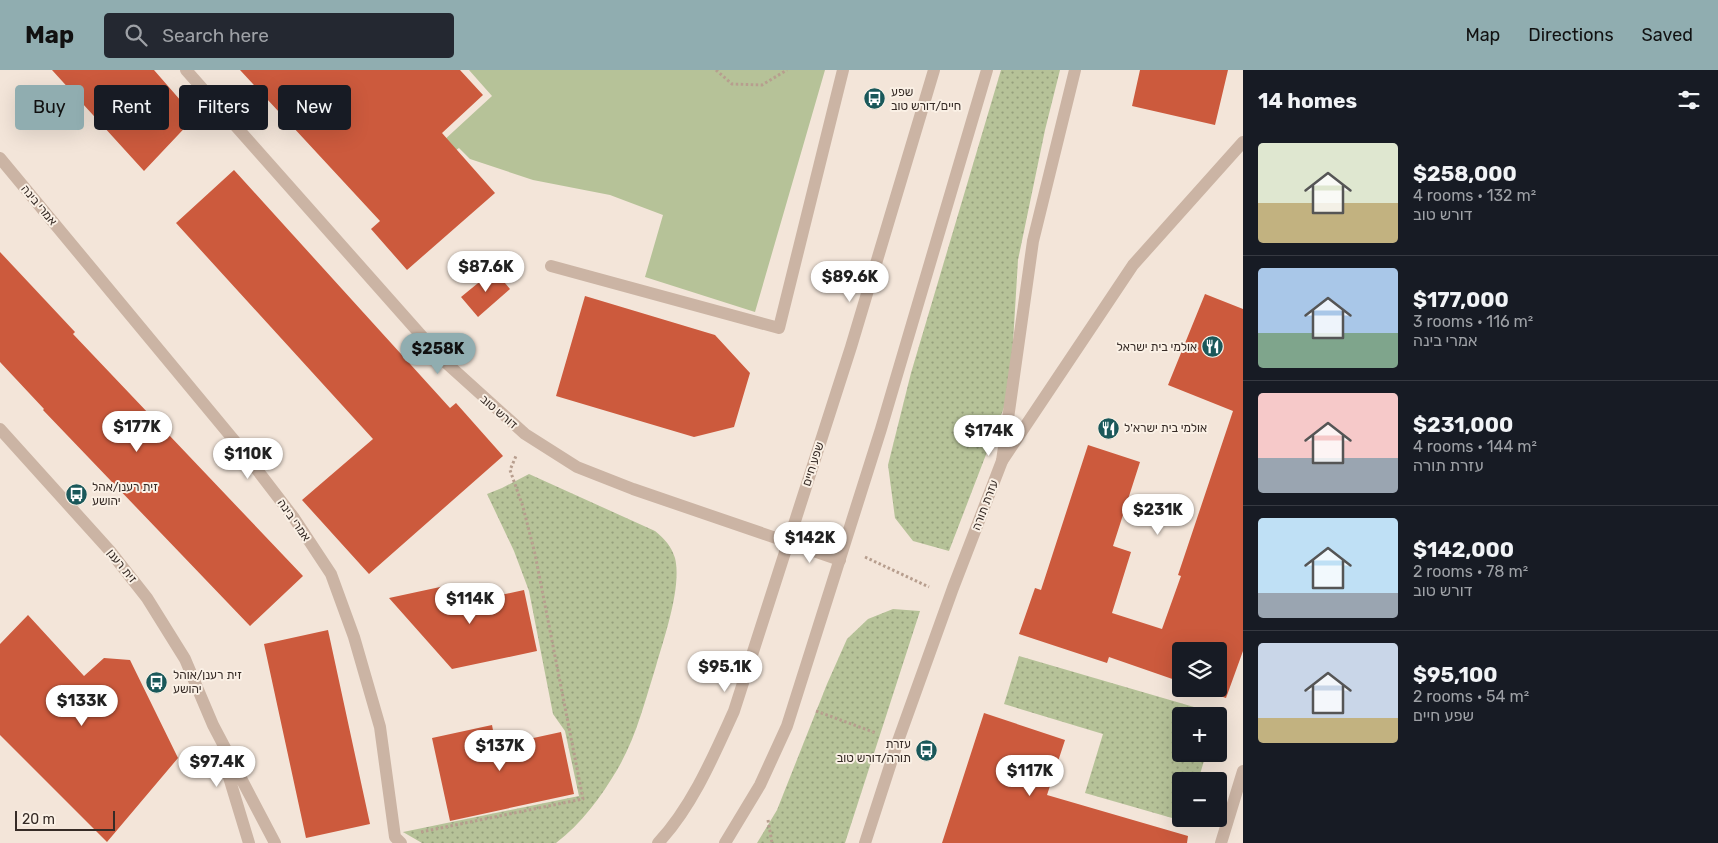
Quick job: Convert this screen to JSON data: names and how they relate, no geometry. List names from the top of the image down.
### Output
{
  "streets": {
    "street": [
      "אמרי בינה",
      "דורש טוב",
      "שפע חיים",
      "עזרת תורה",
      "זית רענן"
    ]
  },
  "crossings": [
    ["דורש טוב", "שפע חיים"]
  ],
  "places": {
    "bus stop": [
      "שפע חיים/דורש טוב",
      "זית רענן/אהל יהושע",
      "זית רענן/אוהל יהושע",
      "עזרת תורה/דורש טוב"
    ],
    "restaurant": ["אולמי בית ישראל", "אולמי בית ישרא'ל"]
  },
  "scale_bar": "20 m",
  "page": {
    "header": "Map",
    "search": "Search here",
    "nav": ["Map", "Directions", "Saved"],
    "heading": "14 homes",
    "chip": [
      "Buy",
      "Rent",
      "Filters",
      "New"
    ],
    "list": [
      {
        "name": "$258,000",
        "note": "4 rooms · 132 m² · דורש טוב"
      },
      {
        "name": "$177,000",
        "note": "3 rooms · 116 m² · אמרי בינה"
      },
      {
        "name": "$231,000",
        "note": "4 rooms · 144 m² · עזרת תורה"
      },
      {
        "name": "$142,000",
        "note": "2 rooms · 78 m² · דורש טוב"
      },
      {
        "name": "$95,100",
        "note": "2 rooms · 54 m² · שפע חיים"
      }
    ],
    "price": [
      "$87.6K",
      "$89.6K",
      "$258K",
      "$177K",
      "$174K",
      "$110K",
      "$231K",
      "$142K",
      "$114K",
      "$95.1K",
      "$133K",
      "$137K",
      "$97.4K",
      "$117K"
    ],
    "map_buttons": ["+", "−"],
    "scale": "20 m"
  }
}
